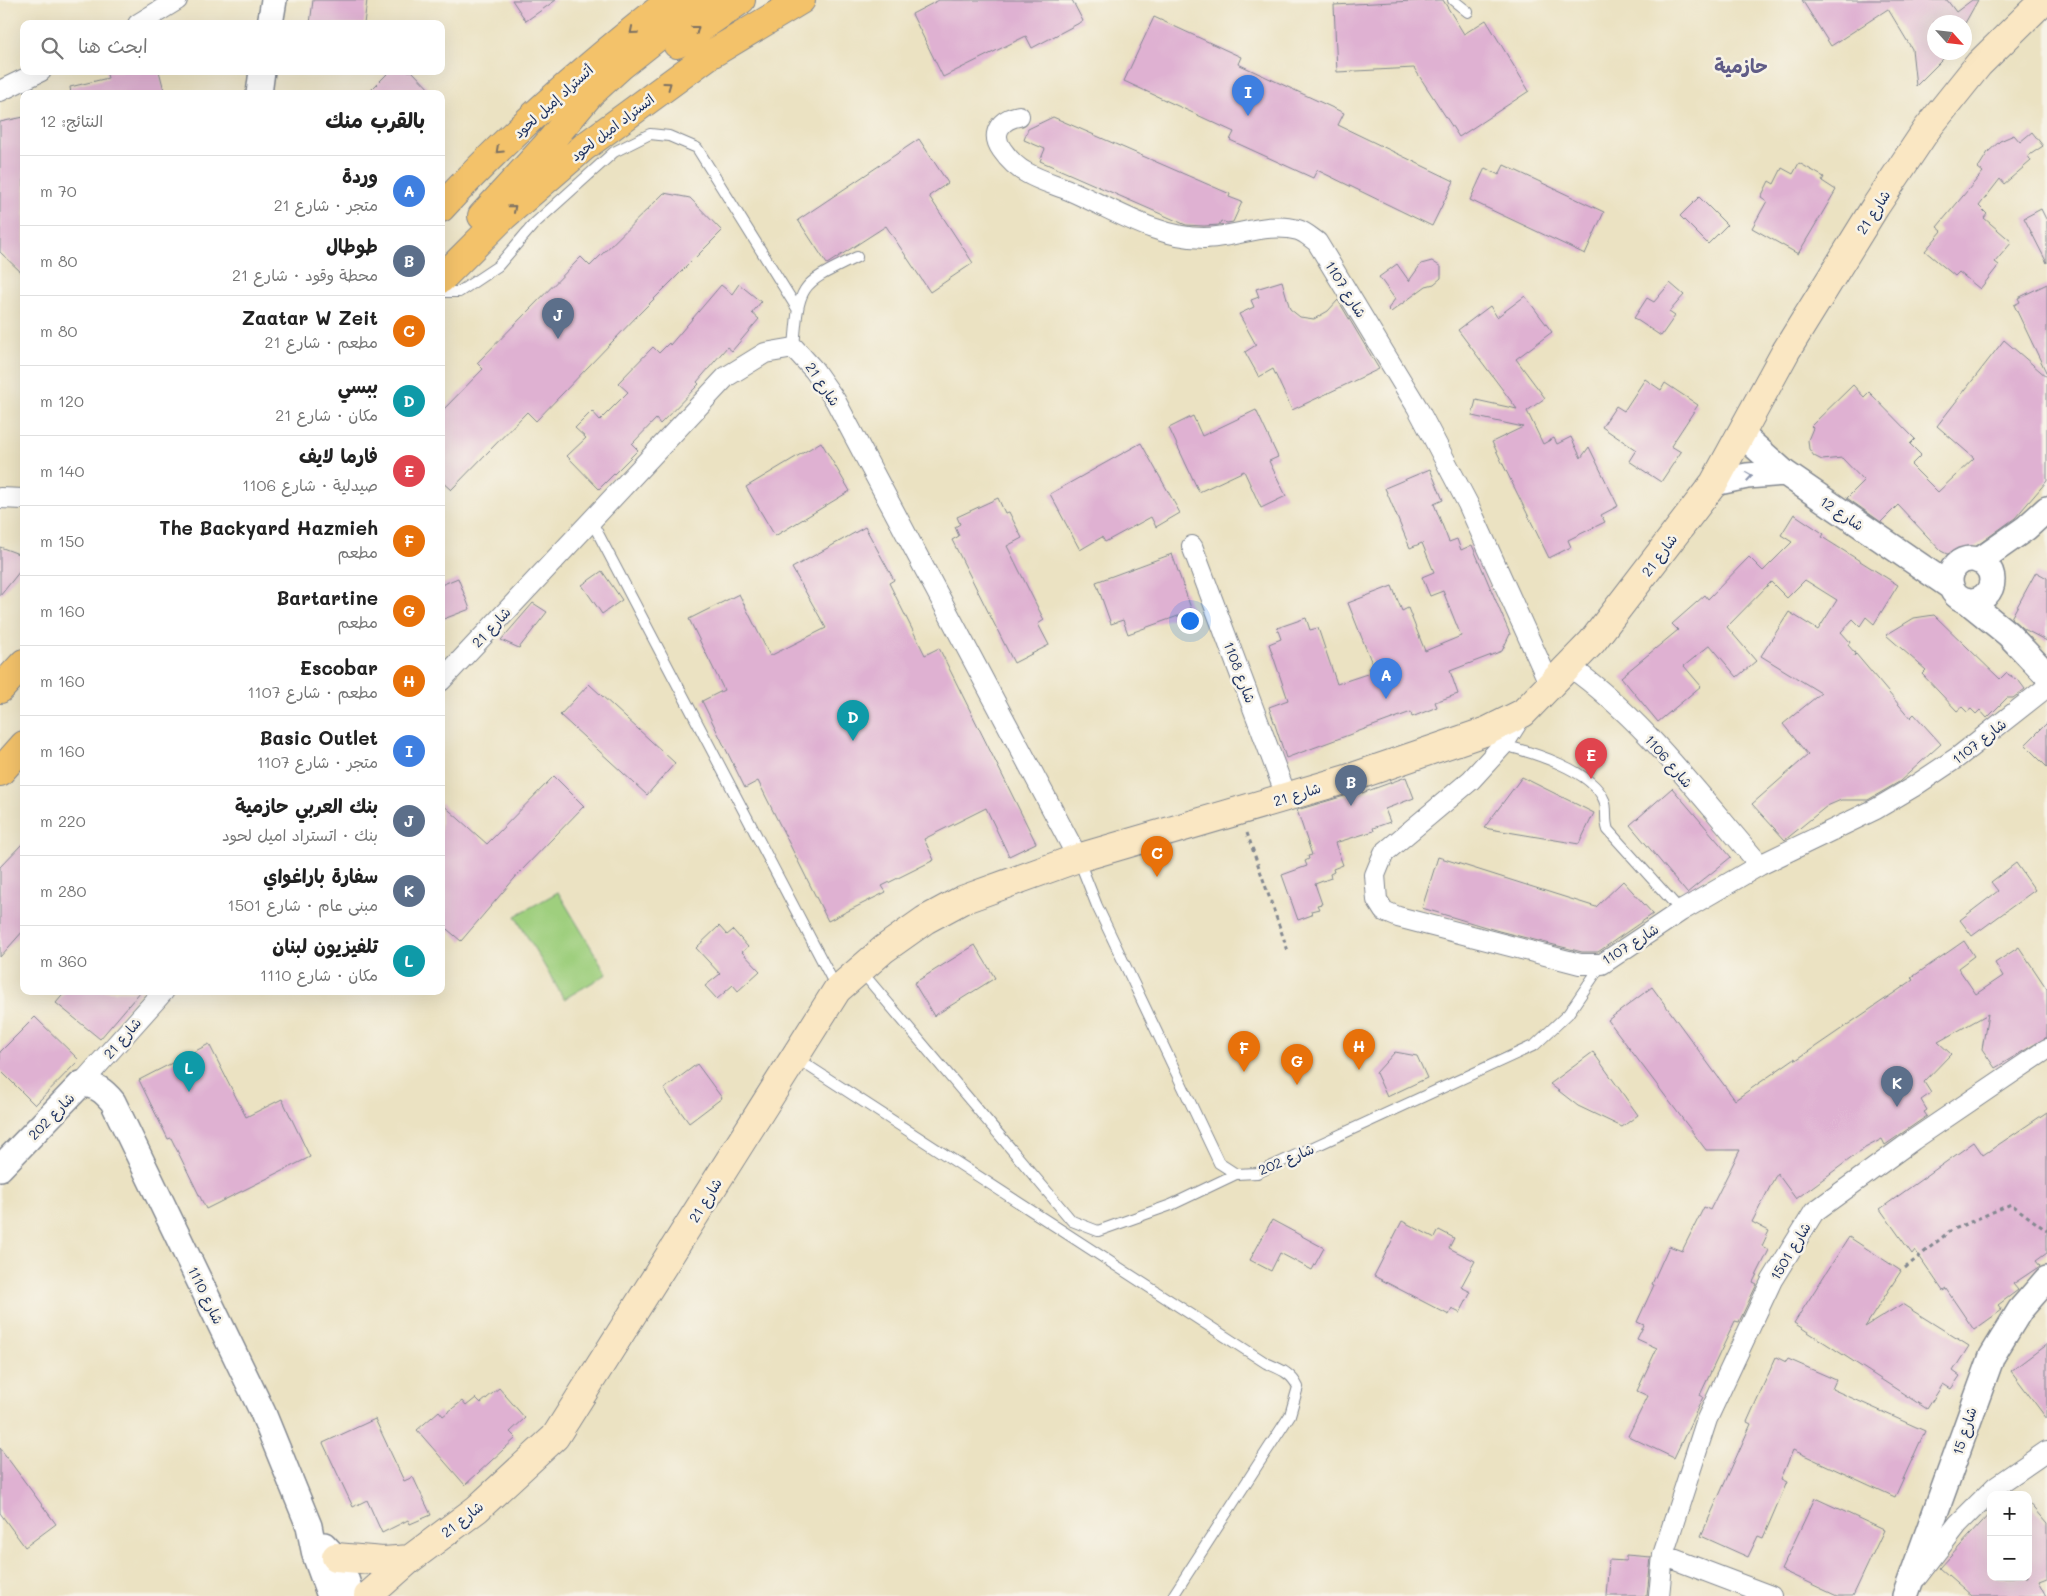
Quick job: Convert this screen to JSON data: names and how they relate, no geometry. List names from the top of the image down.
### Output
{
  "streets": {
    "highway": ["أتستراد إميل لحود", "اتستراد اميل لحود"],
    "main road": ["شارع 21"],
    "street": [
      "شارع 1107",
      "شارع 12",
      "شارع 1108",
      "شارع 1106",
      "شارع 202",
      "شارع 1501",
      "شارع 1110",
      "شارع 15"
    ]
  },
  "crossings": [
    ["شارع 21", "شارع 1107"],
    ["شارع 21", "شارع 12"],
    ["شارع 21", "شارع 1108"],
    ["شارع 21", "شارع 1106"],
    ["شارع 21", "شارع 202"],
    ["شارع 21", "شارع 1110"],
    ["شارع 1107", "شارع 1106"],
    ["شارع 1107", "شارع 202"],
    ["شارع 202", "شارع 1110"]
  ],
  "districts": ["حازمية"],
  "north": "bottom right",
  "page": {
    "search": "ابحث هنا",
    "pins": [
      "I",
      "J",
      "A",
      "D",
      "E",
      "B",
      "C",
      "H",
      "F",
      "G",
      "L",
      "K"
    ],
    "heading": ["بالقرب منك", "النتائج: 12"],
    "list": [
      {
        "mark": "A",
        "name": "وردة",
        "note": "متجر · شارع 21",
        "value": "70 m"
      },
      {
        "mark": "B",
        "name": "طوطال",
        "note": "محطة وقود · شارع 21",
        "value": "80 m"
      },
      {
        "mark": "C",
        "name": "Zaatar W Zeit",
        "note": "مطعم · شارع 21",
        "value": "80 m"
      },
      {
        "mark": "D",
        "name": "ببسي",
        "note": "مكان · شارع 21",
        "value": "120 m"
      },
      {
        "mark": "E",
        "name": "فارما لايف",
        "note": "صيدلية · شارع 1106",
        "value": "140 m"
      },
      {
        "mark": "F",
        "name": "The Backyard Hazmieh",
        "note": "مطعم",
        "value": "150 m"
      },
      {
        "mark": "G",
        "name": "Bartartine",
        "note": "مطعم",
        "value": "160 m"
      },
      {
        "mark": "H",
        "name": "Escobar",
        "note": "مطعم · شارع 1107",
        "value": "160 m"
      },
      {
        "mark": "I",
        "name": "Basic Outlet",
        "note": "متجر · شارع 1107",
        "value": "160 m"
      },
      {
        "mark": "J",
        "name": "بنك العربي حازمية",
        "note": "بنك · اتستراد اميل لحود",
        "value": "220 m"
      },
      {
        "mark": "K",
        "name": "سفارة باراغواي",
        "note": "مبنى عام · شارع 1501",
        "value": "280 m"
      },
      {
        "mark": "L",
        "name": "تلفيزيون لبنان",
        "note": "مكان · شارع 1110",
        "value": "360 m"
      }
    ],
    "map_buttons": ["+", "−"]
  }
}
